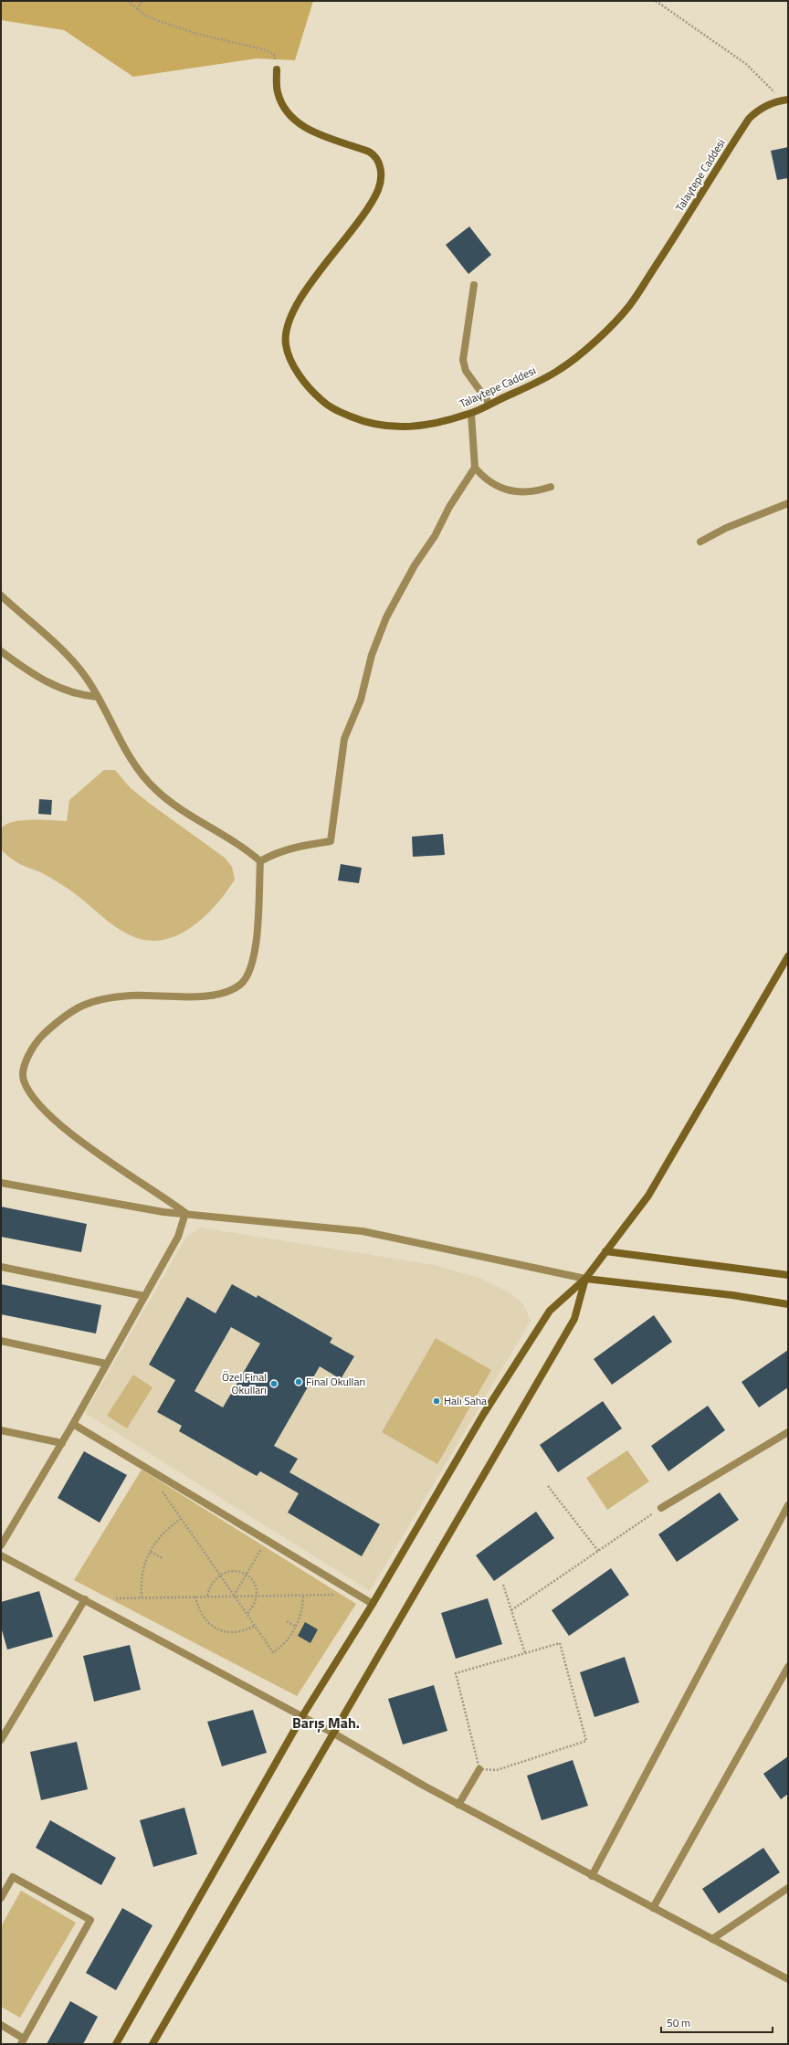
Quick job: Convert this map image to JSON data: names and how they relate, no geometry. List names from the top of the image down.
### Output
{
  "streets": {
    "main road": ["Talaytepe Caddesi"]
  },
  "districts": ["Barış Mah."],
  "places": ["Final Okulları", "Özel Final Okulları", "Halı Saha"],
  "scale_bar": "50 m"
}
